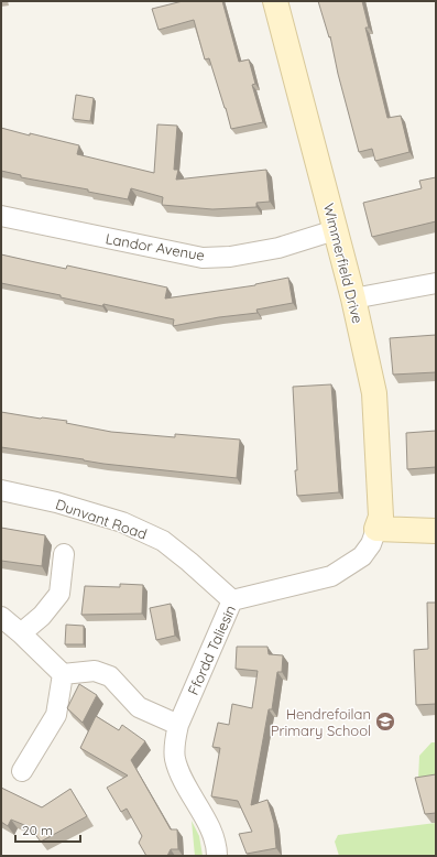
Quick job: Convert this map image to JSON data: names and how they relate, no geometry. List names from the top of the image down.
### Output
{
  "streets": {
    "street": [
      "Landor Avenue",
      "Wimmerfield Drive",
      "Dunvant Road",
      "Ffordd Taliesin"
    ]
  },
  "crossings": [
    ["Landor Avenue", "Wimmerfield Drive"],
    ["Wimmerfield Drive", "Ffordd Taliesin"],
    ["Dunvant Road", "Ffordd Taliesin"]
  ],
  "places": {
    "school or university": ["Hendrefoilan Primary School"]
  },
  "scale_bar": "20 m"
}
